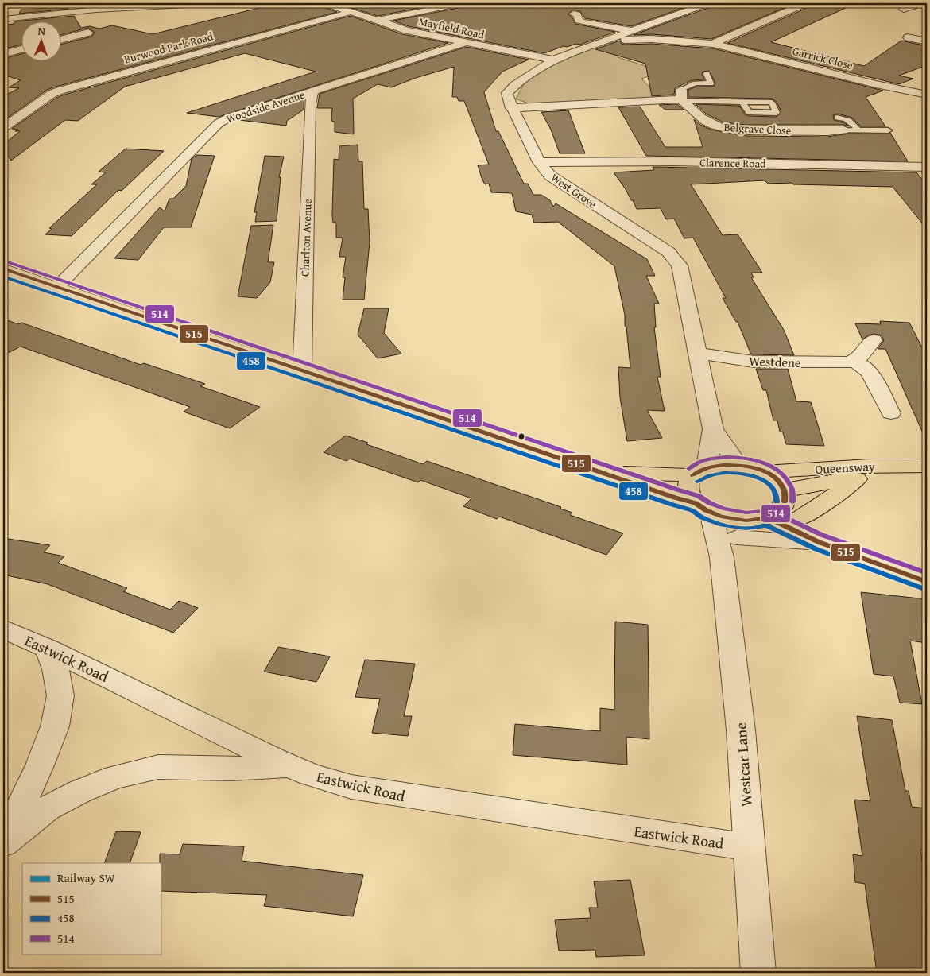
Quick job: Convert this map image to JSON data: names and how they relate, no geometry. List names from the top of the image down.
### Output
{
  "streets": {
    "main road": ["Queensway"],
    "street": [
      "Mayfield Road",
      "Burwood Park Road",
      "Garrick Close",
      "Woodside Avenue",
      "Belgrave Close",
      "Clarence Road",
      "West Grove",
      "Charlton Avenue",
      "Westdene",
      "Eastwick Road",
      "Westcar Lane"
    ]
  },
  "crossings": [
    ["Mayfield Road", "Burwood Park Road"],
    ["Mayfield Road", "Woodside Avenue"],
    ["Mayfield Road", "West Grove"],
    ["Garrick Close", "West Grove"],
    ["Woodside Avenue", "Charlton Avenue"],
    ["Clarence Road", "West Grove"],
    ["West Grove", "Westdene"],
    ["Eastwick Road", "Westcar Lane"]
  ],
  "lines": [
    "rail line SW",
    "transit line 514",
    "transit line 515",
    "transit line 458"
  ],
  "legend": [
    "Railway SW",
    "515",
    "458",
    "514"
  ],
  "north": "top"
}
